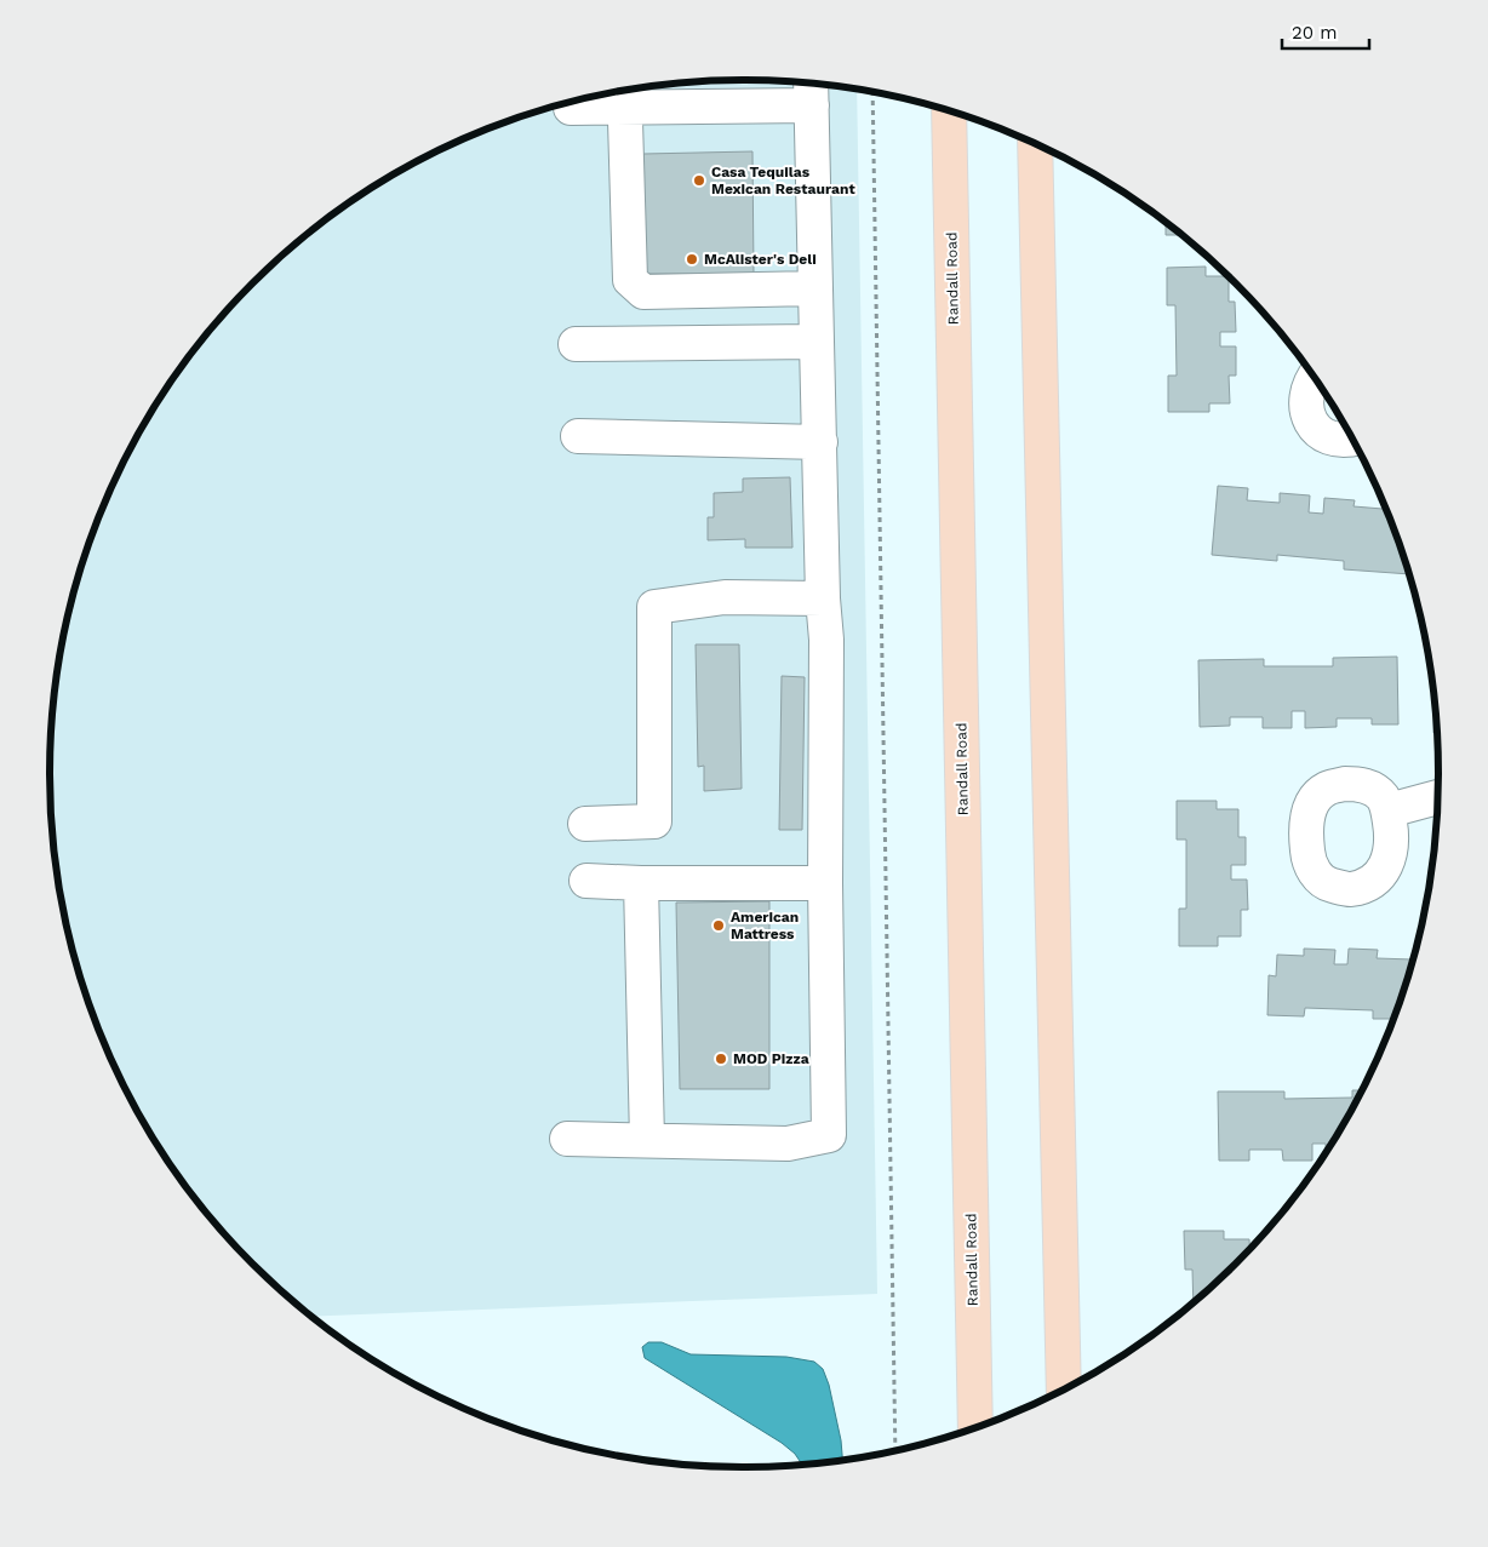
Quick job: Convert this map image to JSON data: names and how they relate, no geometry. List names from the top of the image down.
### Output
{
  "streets": {
    "main road": ["Randall Road"]
  },
  "places": [
    "Casa Tequilas Mexican Restaurant",
    "McAlister's Deli",
    "American Mattress",
    "MOD Pizza"
  ],
  "scale_bar": "20 m"
}
